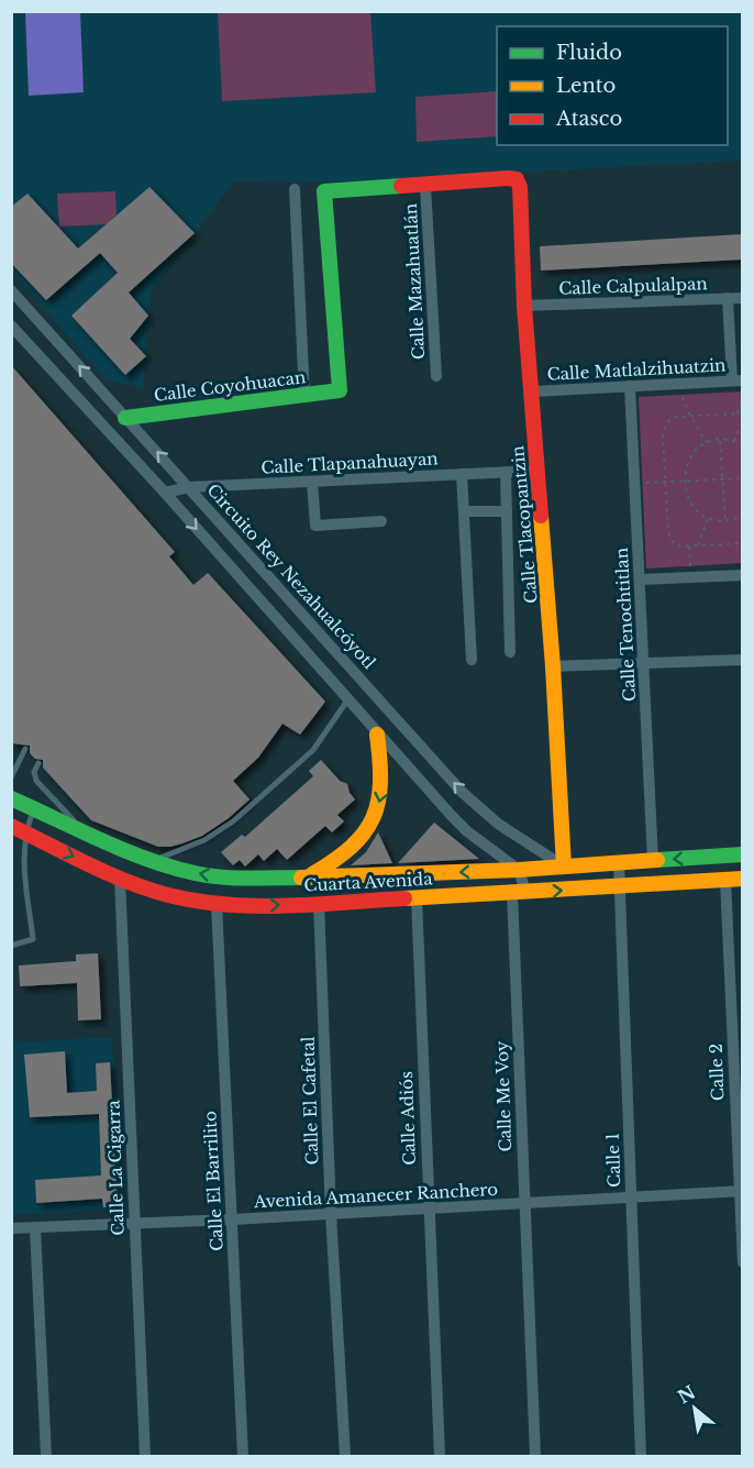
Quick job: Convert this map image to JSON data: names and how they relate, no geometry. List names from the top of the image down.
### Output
{
  "streets": {
    "main road": ["Calle Coyohuacan", "Calle Tlacopantzin", "Cuarta Avenida"],
    "street": [
      "Calle Mazahuatlán",
      "Calle Calpulalpan",
      "Calle Matlalzihuatzin",
      "Calle Tlapanahuayan",
      "Circuito Rey Nezahualcóyotl",
      "Calle Tenochtitlan",
      "Calle 2",
      "Calle Me Voy",
      "Calle El Cafetal",
      "Calle Adiós",
      "Calle 1",
      "Calle La Cigarra",
      "Calle El Barrilito",
      "Avenida Amanecer Ranchero"
    ]
  },
  "crossings": [
    ["Calle Mazahuatlán", "Calle Coyohuacan"],
    ["Calle Mazahuatlán", "Calle Tlacopantzin"],
    ["Calle Calpulalpan", "Calle Tlacopantzin"],
    ["Calle Matlalzihuatzin", "Calle Tlacopantzin"],
    ["Calle Matlalzihuatzin", "Calle Tenochtitlan"],
    ["Calle Coyohuacan", "Calle Tlacopantzin"],
    ["Calle Coyohuacan", "Circuito Rey Nezahualcóyotl"],
    ["Calle Tlapanahuayan", "Calle Tlacopantzin"],
    ["Calle Tlapanahuayan", "Circuito Rey Nezahualcóyotl"],
    ["Calle Tlacopantzin", "Circuito Rey Nezahualcóyotl"],
    ["Calle Tlacopantzin", "Cuarta Avenida"],
    ["Circuito Rey Nezahualcóyotl", "Cuarta Avenida"],
    ["Calle Tenochtitlan", "Cuarta Avenida"],
    ["Cuarta Avenida", "Calle 2"],
    ["Cuarta Avenida", "Calle Me Voy"],
    ["Cuarta Avenida", "Calle El Cafetal"],
    ["Cuarta Avenida", "Calle Adiós"],
    ["Cuarta Avenida", "Calle 1"],
    ["Cuarta Avenida", "Calle La Cigarra"],
    ["Cuarta Avenida", "Calle El Barrilito"],
    ["Calle 2", "Avenida Amanecer Ranchero"],
    ["Calle Me Voy", "Avenida Amanecer Ranchero"],
    ["Calle El Cafetal", "Avenida Amanecer Ranchero"],
    ["Calle Adiós", "Avenida Amanecer Ranchero"],
    ["Calle 1", "Avenida Amanecer Ranchero"],
    ["Calle La Cigarra", "Avenida Amanecer Ranchero"],
    ["Calle El Barrilito", "Avenida Amanecer Ranchero"]
  ],
  "legend": ["Fluido", "Lento", "Atasco"],
  "north": "top left"
}
